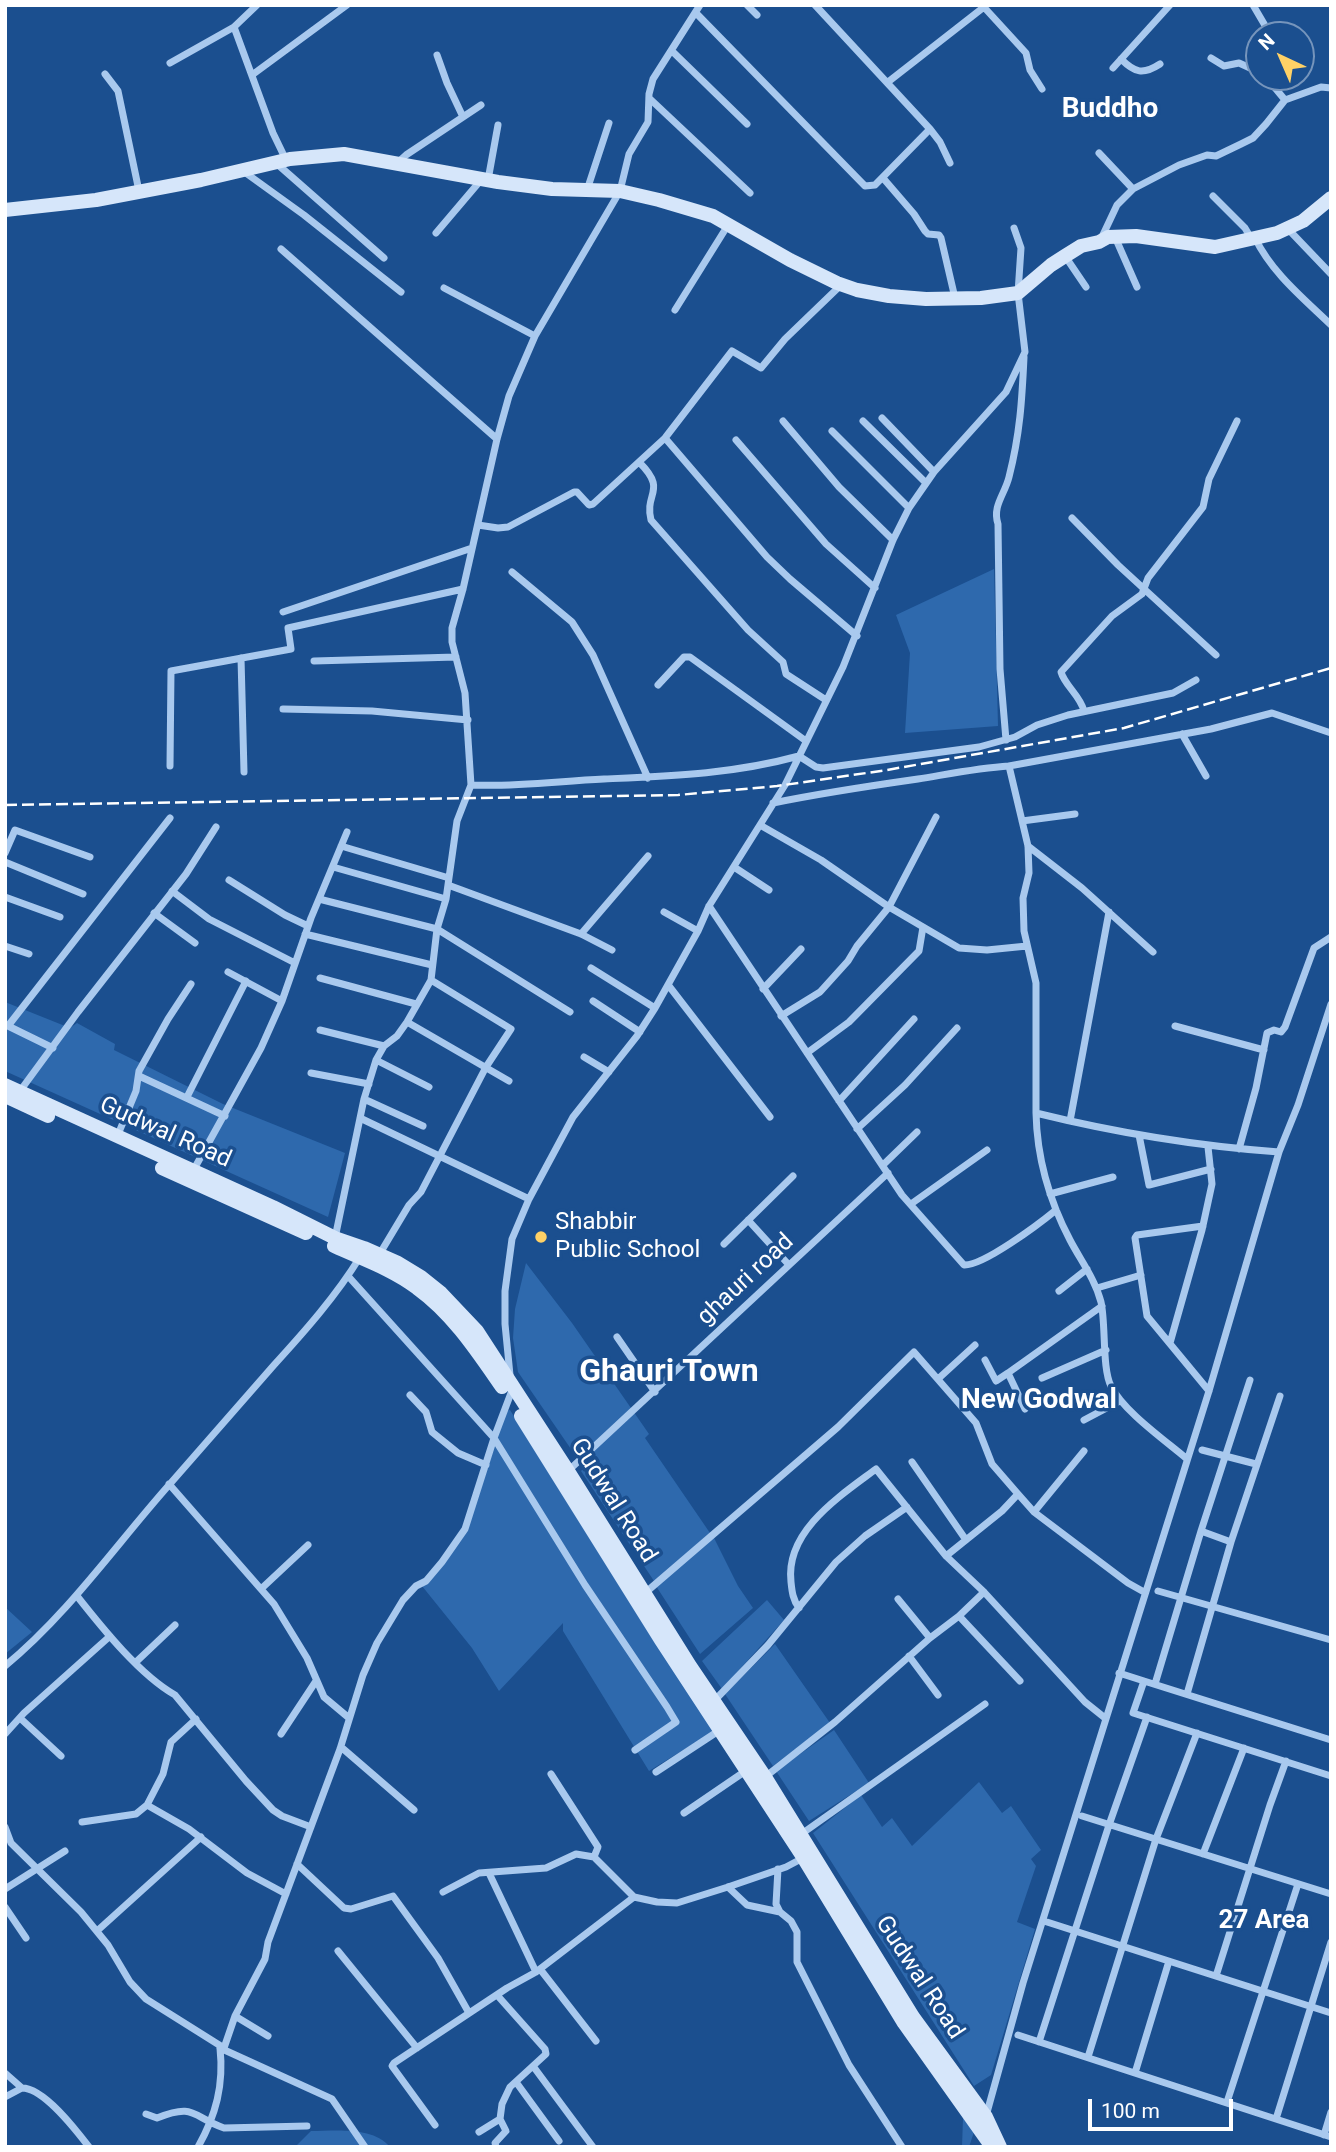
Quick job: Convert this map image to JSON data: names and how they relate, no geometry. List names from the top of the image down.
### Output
{
  "streets": {
    "main road": ["Gudwal Road"],
    "street": ["ghauri road"]
  },
  "crossings": [
    ["Gudwal Road", "ghauri road"]
  ],
  "districts": [
    "Buddho",
    "Ghauri Town",
    "New Godwal",
    "27 Area"
  ],
  "places": ["Shabbir Public School"],
  "scale_bar": "100 m",
  "north": "top left"
}
